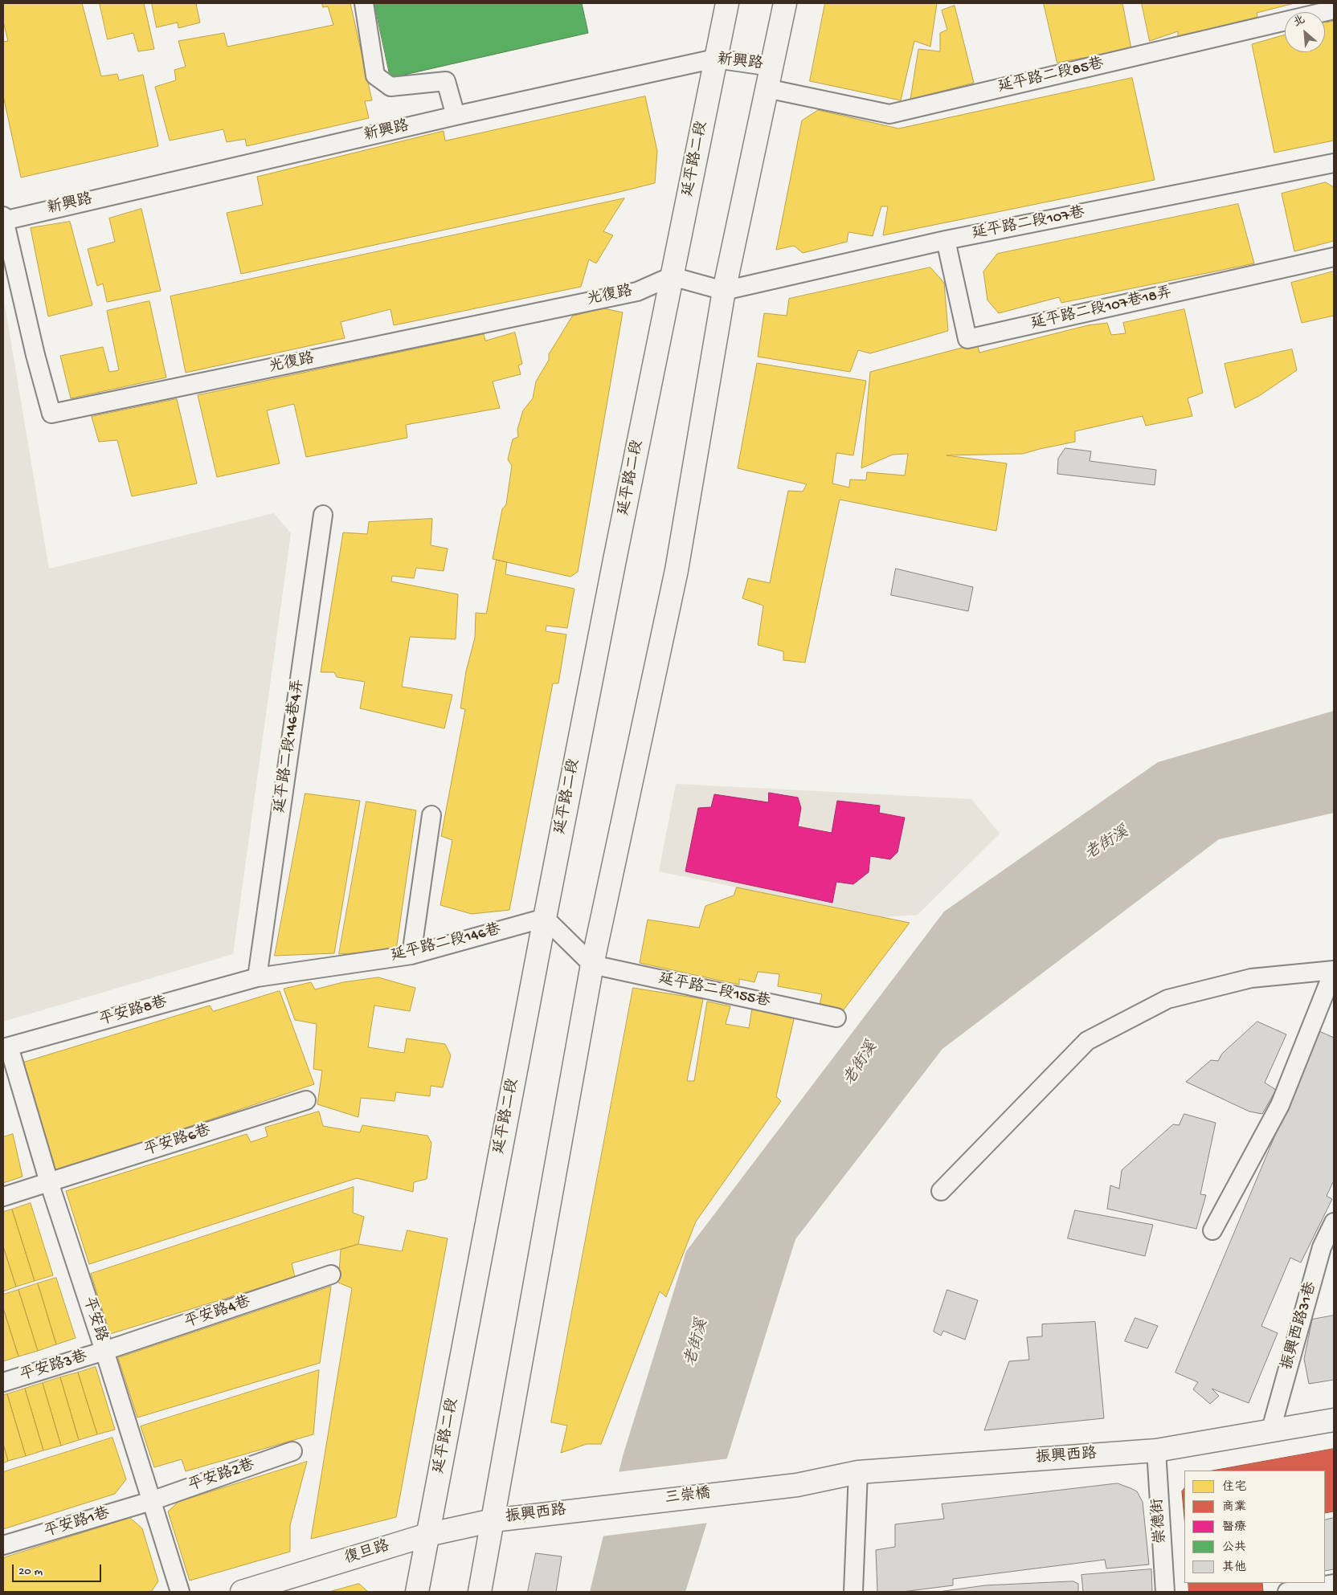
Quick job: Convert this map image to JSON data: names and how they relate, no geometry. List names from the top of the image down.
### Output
{
  "streets": {
    "main road": [
      "延平路二段",
      "振興西路",
      "三崇橋",
      "復旦路"
    ],
    "lane": [
      "新興路",
      "延平路二段85巷",
      "延平路二段107巷",
      "光復路",
      "延平路二段107巷18弄",
      "延平路二段146巷4弄",
      "延平路二段146巷",
      "延平路二段155巷",
      "平安路8巷",
      "平安路6巷",
      "平安路4巷",
      "平安路",
      "振興西路31巷",
      "平安路3巷",
      "平安路2巷",
      "崇德街",
      "平安路1巷"
    ]
  },
  "crossings": [
    ["新興路", "延平路二段"],
    ["新興路", "光復路"],
    ["延平路二段", "光復路"],
    ["延平路二段", "延平路二段146巷"],
    ["延平路二段", "復旦路"],
    ["延平路二段107巷", "延平路二段107巷18弄"],
    ["延平路二段146巷4弄", "延平路二段146巷"],
    ["延平路二段146巷4弄", "平安路8巷"],
    ["延平路二段146巷", "平安路8巷"],
    ["平安路8巷", "平安路"],
    ["平安路6巷", "平安路"],
    ["平安路4巷", "平安路"],
    ["平安路4巷", "平安路3巷"],
    ["平安路", "平安路3巷"],
    ["平安路", "平安路2巷"],
    ["平安路", "平安路1巷"],
    ["振興西路31巷", "振興西路"],
    ["振興西路", "三崇橋"],
    ["振興西路", "崇德街"],
    ["振興西路", "復旦路"],
    ["平安路2巷", "平安路1巷"]
  ],
  "water": ["老街溪"],
  "legend": [
    "住宅",
    "商業",
    "醫療",
    "公共",
    "其他"
  ],
  "scale_bar": "20 m",
  "north": "top left"
}
